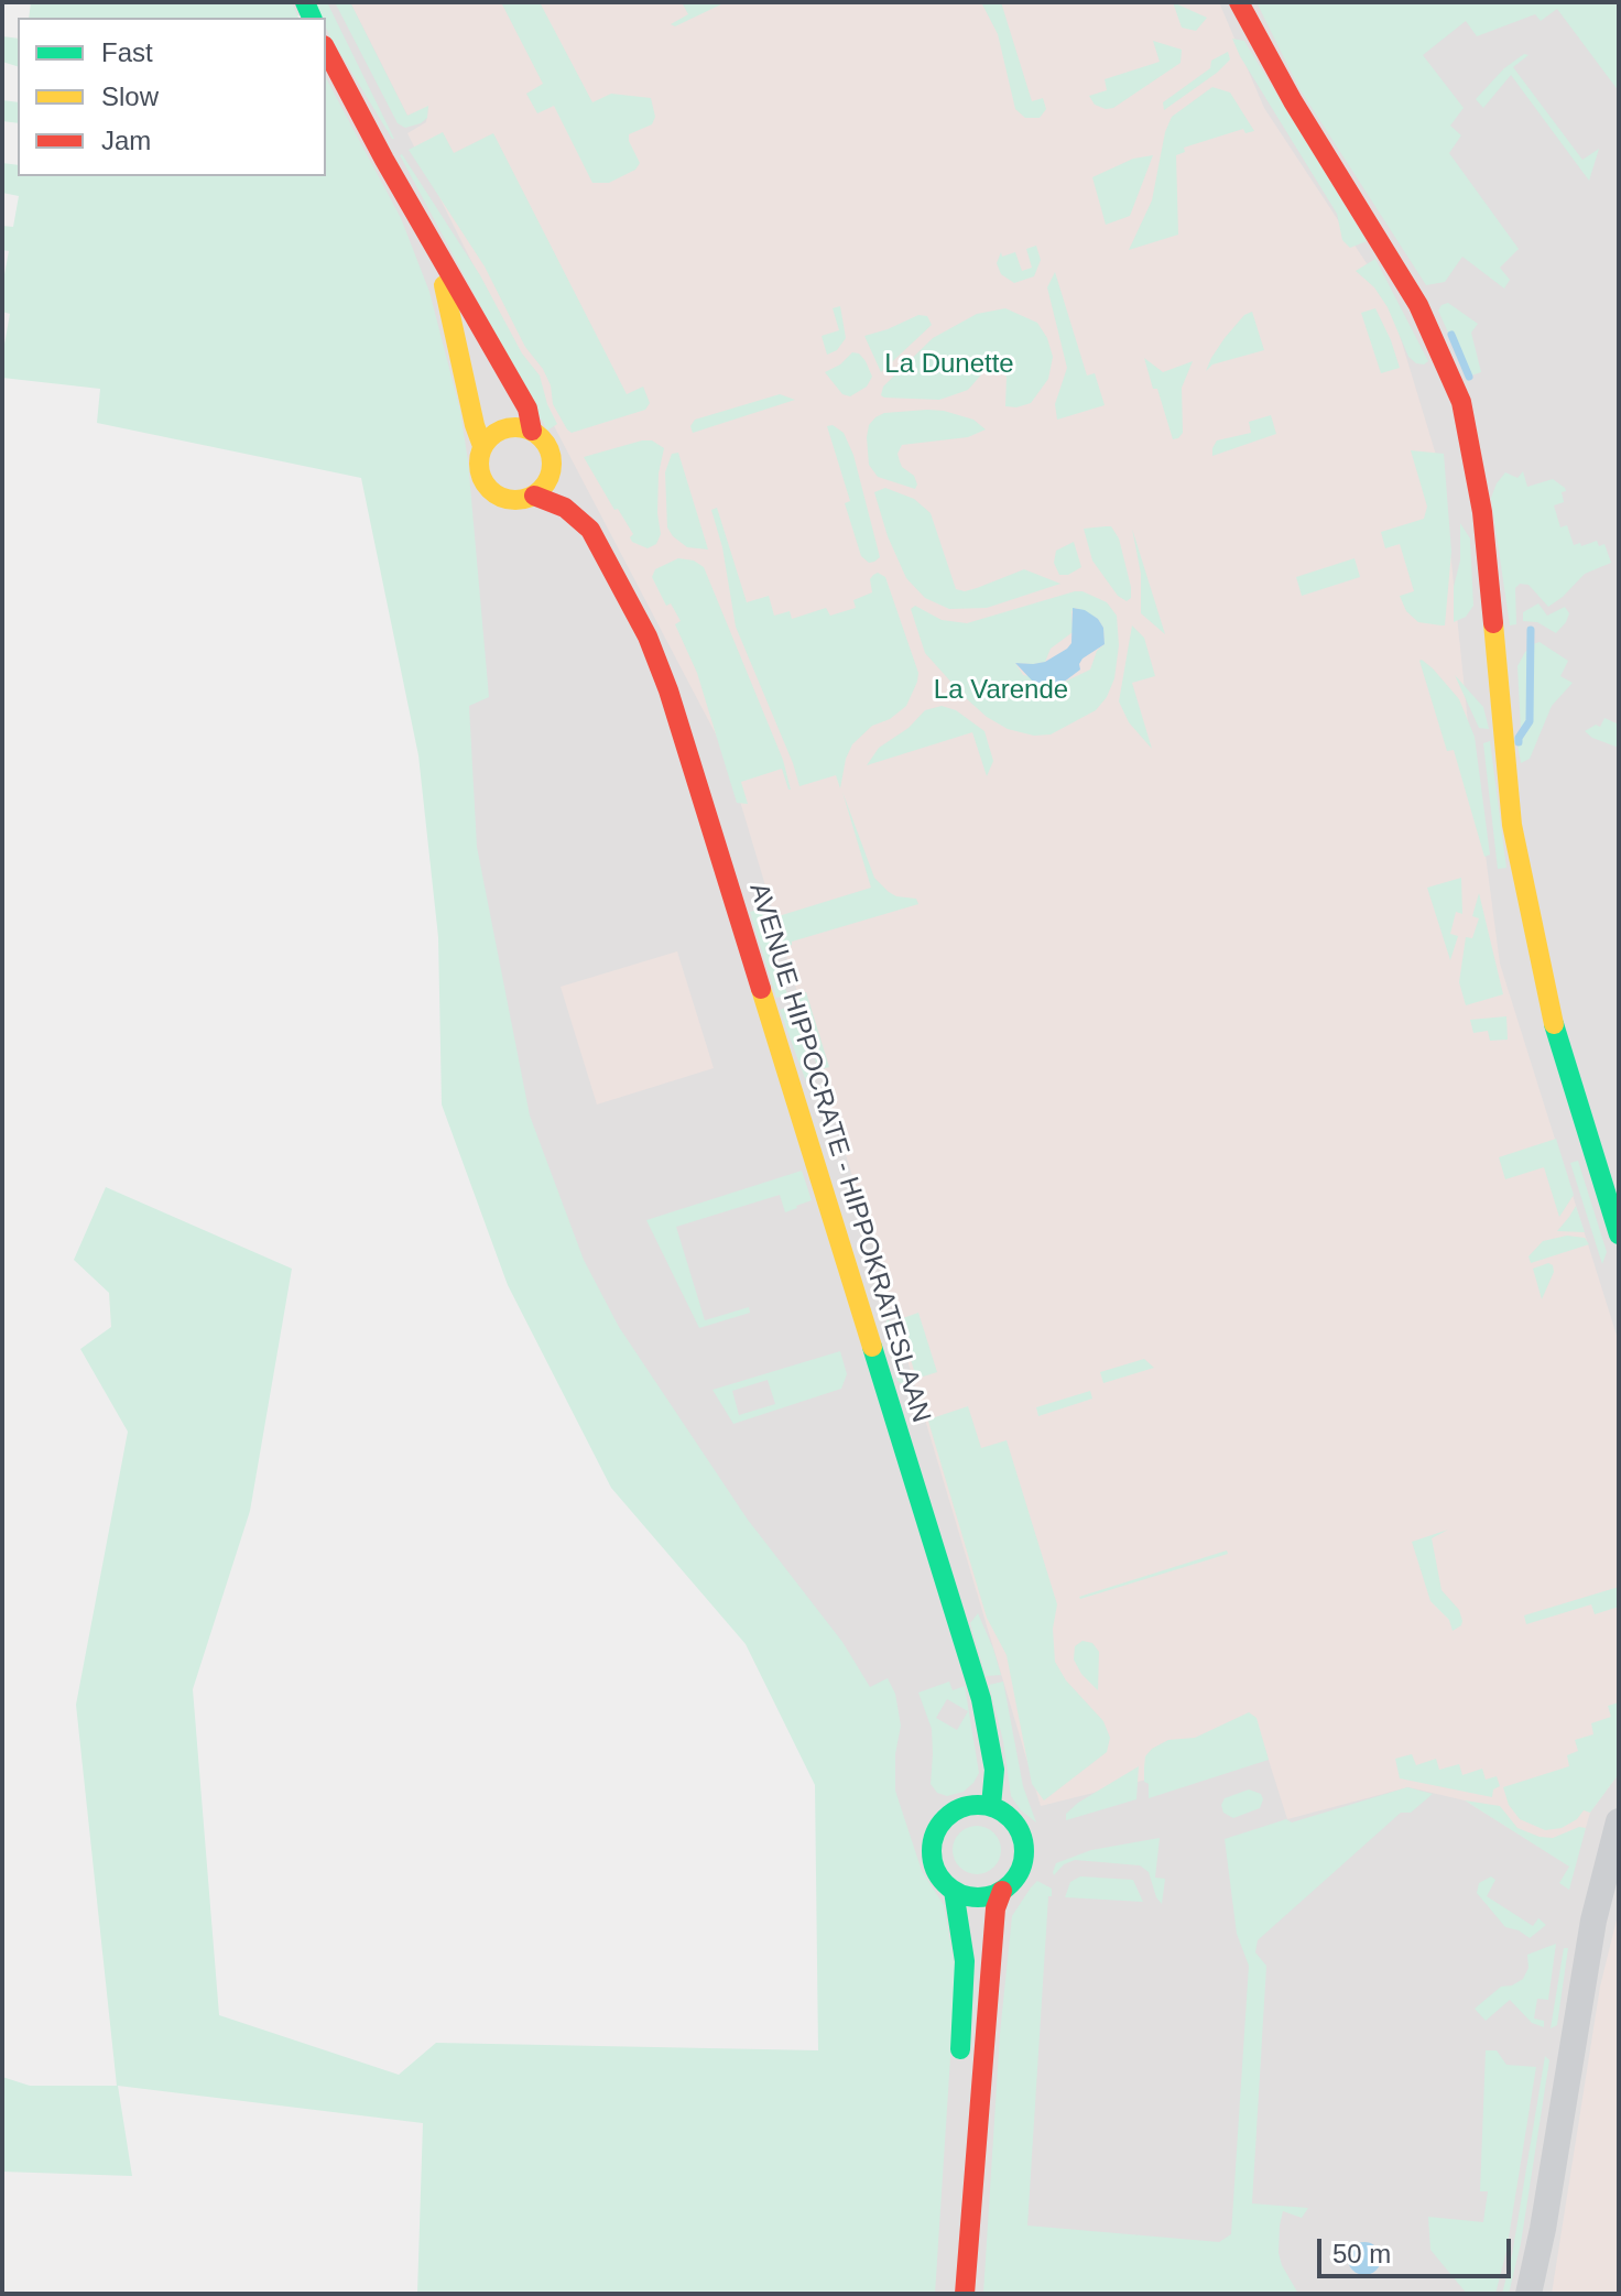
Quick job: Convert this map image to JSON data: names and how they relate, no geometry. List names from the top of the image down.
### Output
{
  "streets": {
    "street": ["AVENUE HIPPOCRATE - HIPPOKRATESLAAN"]
  },
  "parks": ["La Dunette", "La Varende"],
  "legend": ["Fast", "Slow", "Jam"],
  "scale_bar": "50 m"
}
